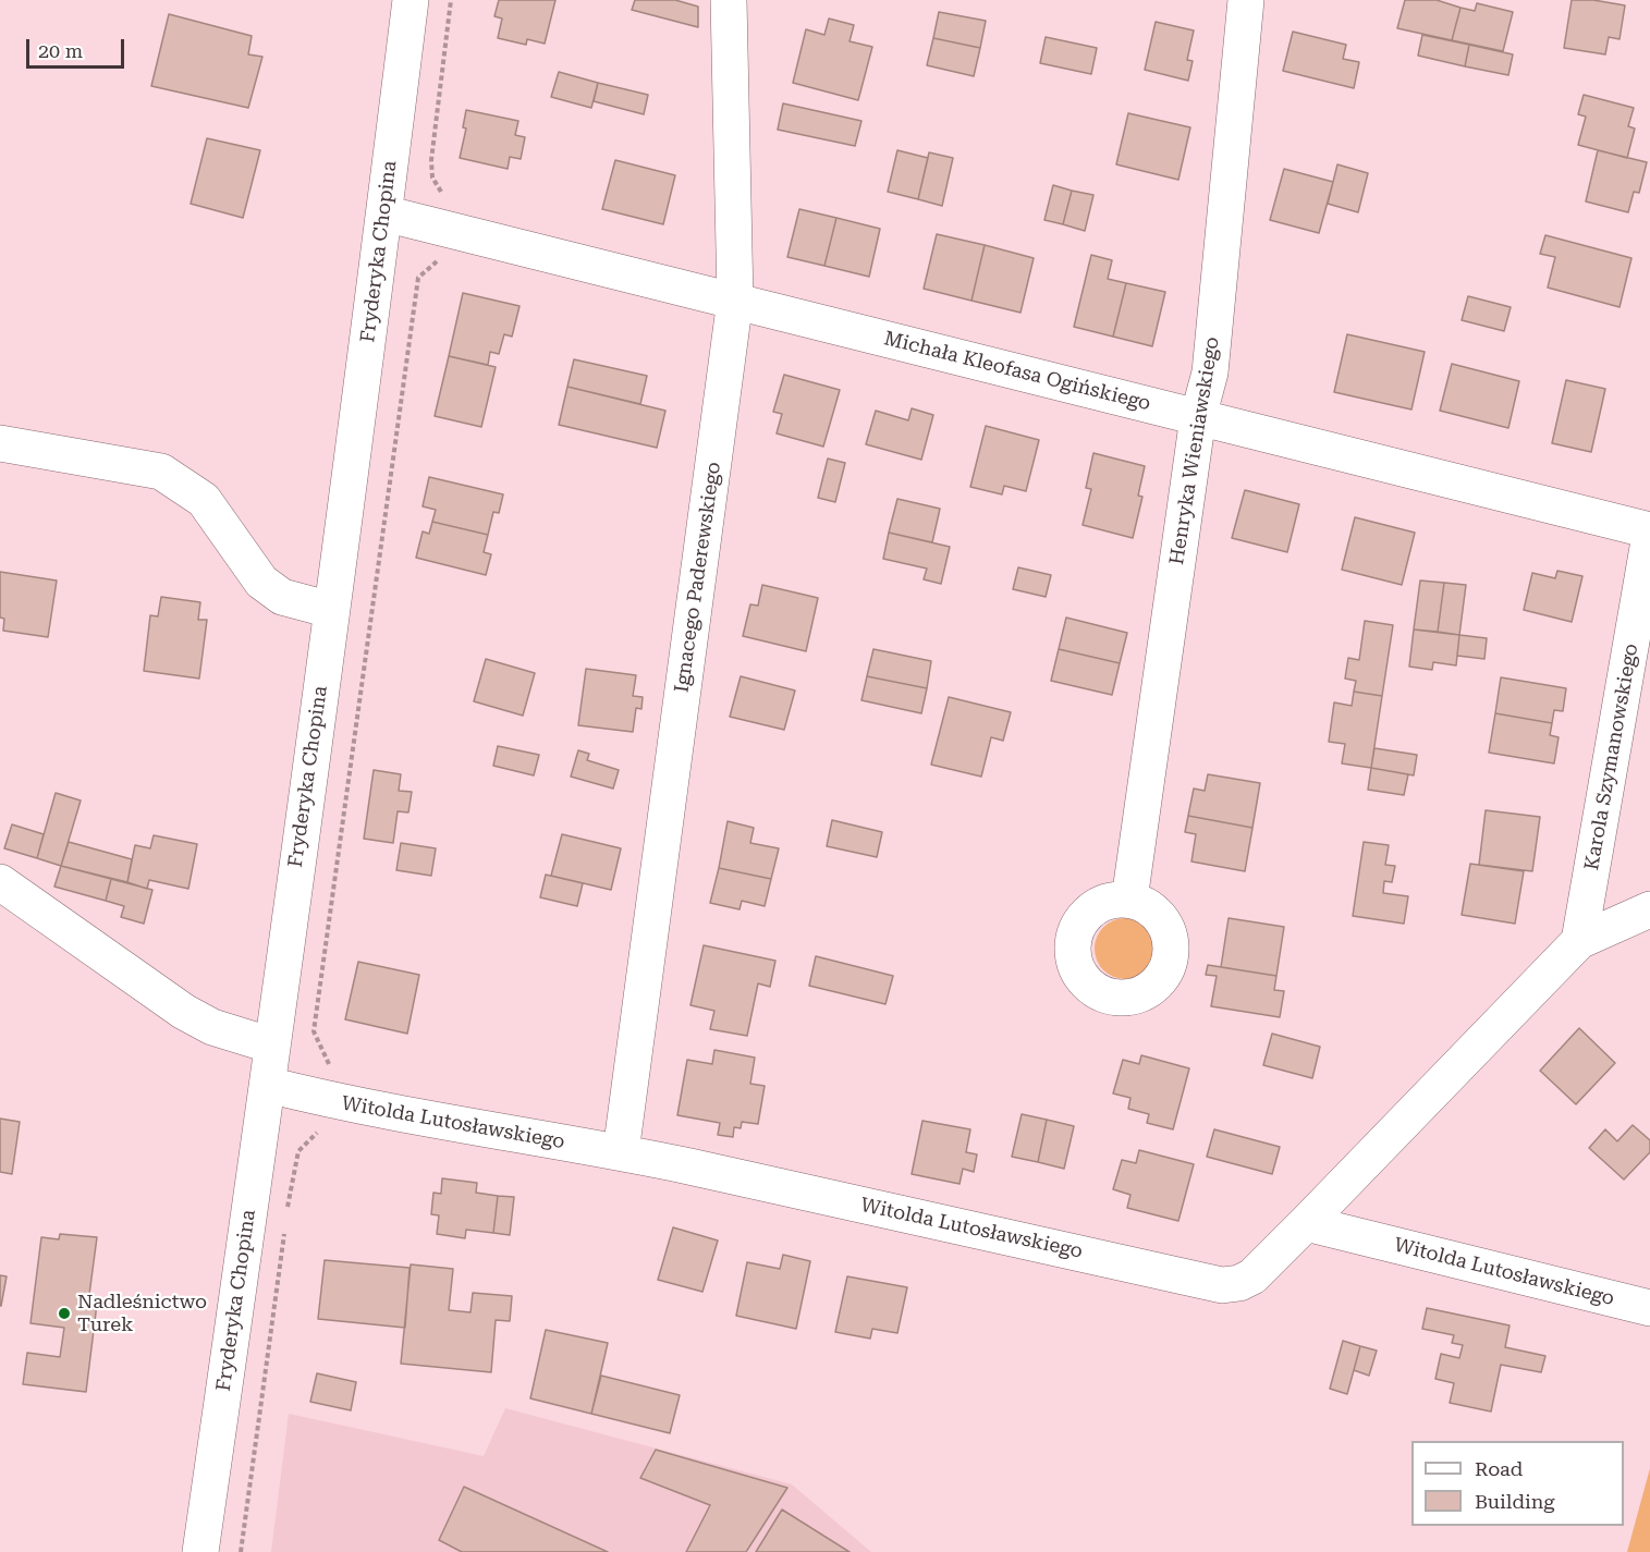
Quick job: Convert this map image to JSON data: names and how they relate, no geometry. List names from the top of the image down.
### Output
{
  "streets": {
    "street": [
      "Fryderyka Chopina",
      "Michała Kleofasa Ogińskiego",
      "Henryka Wieniawskiego",
      "Ignacego Paderewskiego",
      "Karola Szymanowskiego",
      "Witolda Lutosławskiego"
    ]
  },
  "crossings": [
    ["Fryderyka Chopina", "Michała Kleofasa Ogińskiego"],
    ["Fryderyka Chopina", "Witolda Lutosławskiego"],
    ["Michała Kleofasa Ogińskiego", "Henryka Wieniawskiego"],
    ["Michała Kleofasa Ogińskiego", "Ignacego Paderewskiego"],
    ["Michała Kleofasa Ogińskiego", "Karola Szymanowskiego"],
    ["Ignacego Paderewskiego", "Witolda Lutosławskiego"]
  ],
  "places": ["Nadleśnictwo Turek"],
  "legend": ["Road", "Building"],
  "scale_bar": "20 m"
}
